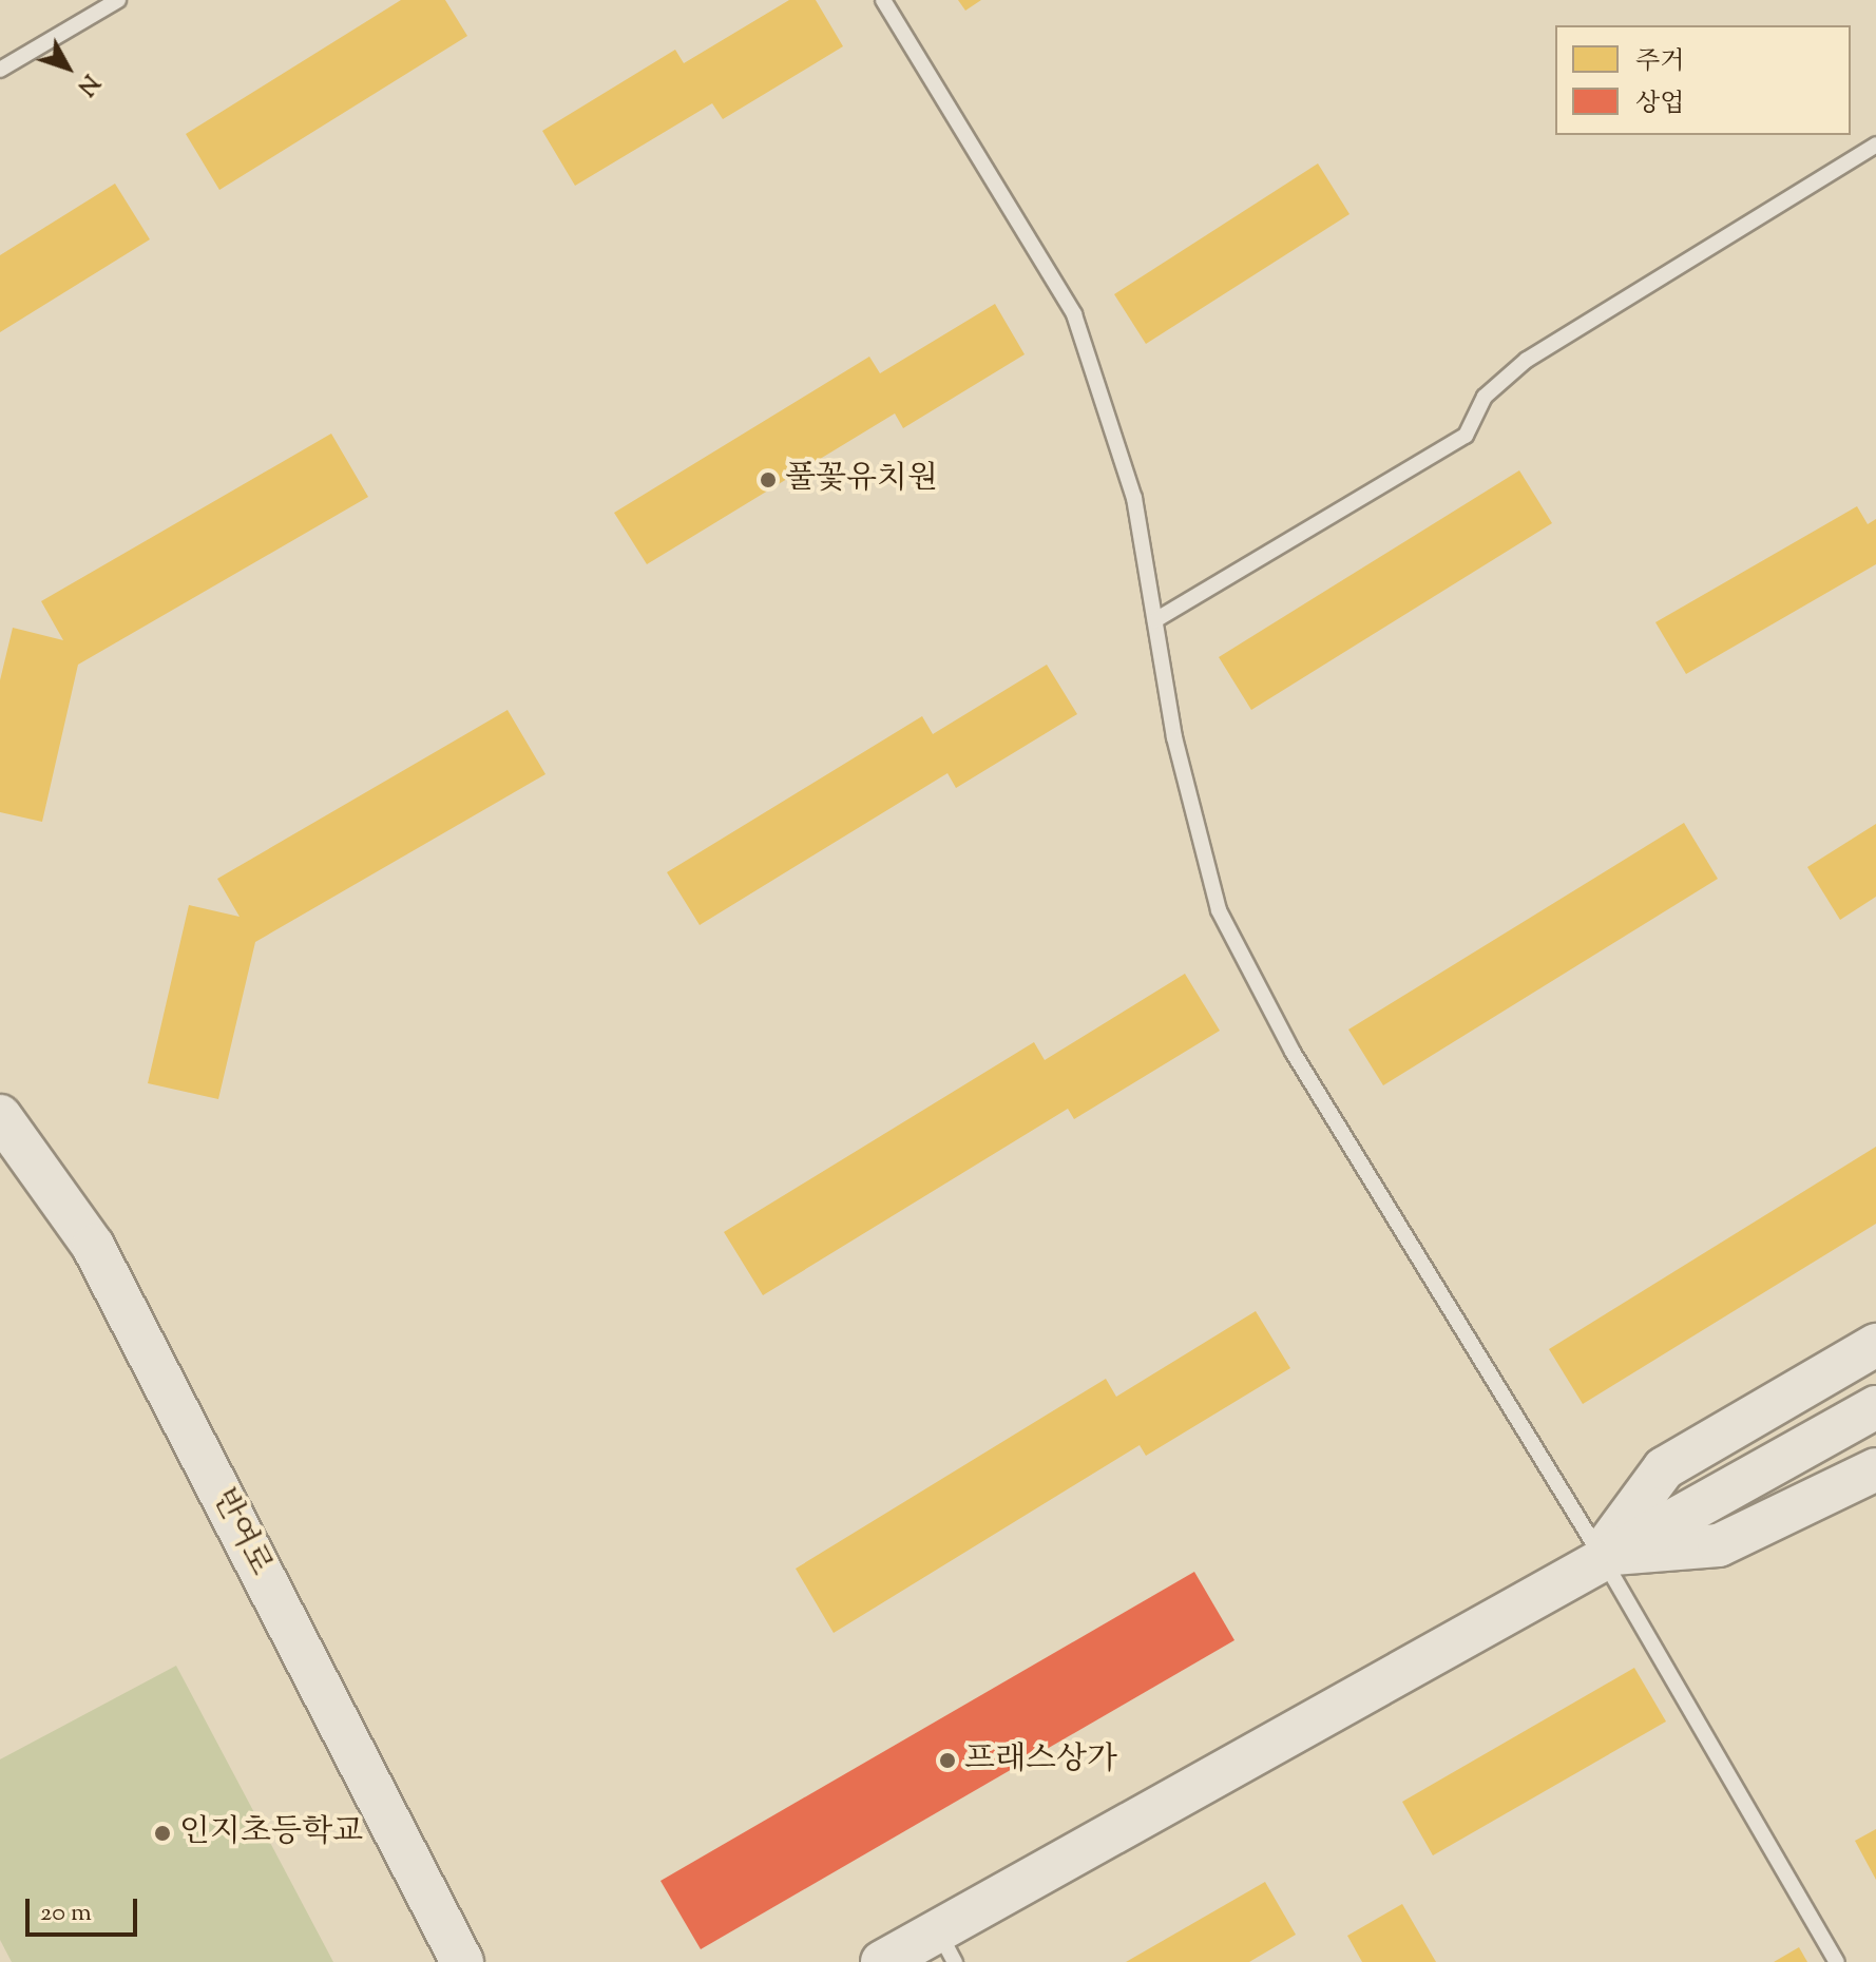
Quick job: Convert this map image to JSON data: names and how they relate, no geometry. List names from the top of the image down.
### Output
{
  "streets": {
    "main road": ["반여로"]
  },
  "places": ["풀꽃유치원", "프래스상가", "인지초등학교"],
  "legend": ["주거", "상업"],
  "scale_bar": "20 m",
  "north": "bottom right"
}
